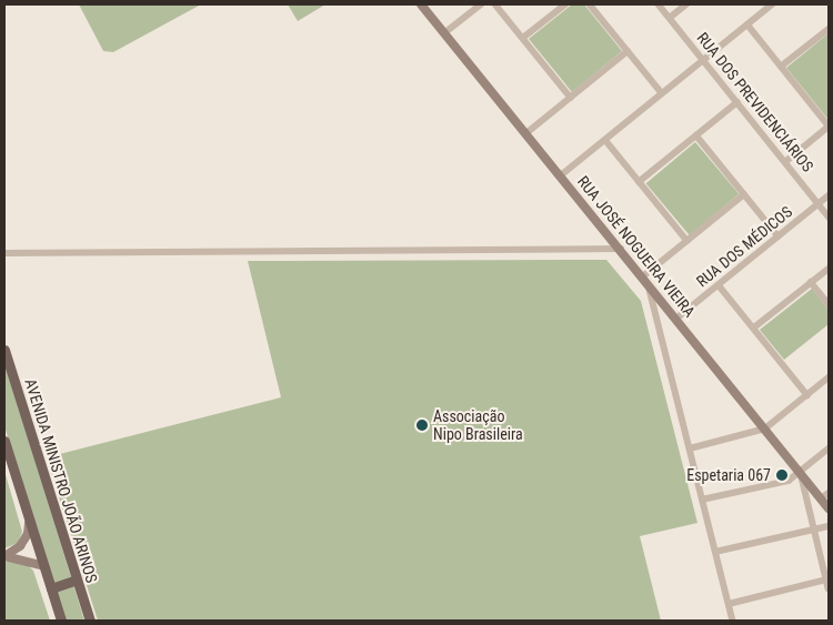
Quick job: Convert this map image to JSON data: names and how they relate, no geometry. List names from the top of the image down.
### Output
{
  "streets": {
    "main road": ["AVENIDA MINISTRO JOÃO ARINOS"],
    "street": ["RUA DOS PREVIDENCIÁRIOS", "RUA JOSÉ NOGUEIRA VIEIRA", "RUA DOS MÉDICOS"]
  },
  "crossings": [
    ["RUA DOS PREVIDENCIÁRIOS", "RUA DOS MÉDICOS"],
    ["RUA JOSÉ NOGUEIRA VIEIRA", "RUA DOS MÉDICOS"]
  ],
  "places": ["Associação Nipo Brasileira", "Espetaria 067"]
}
